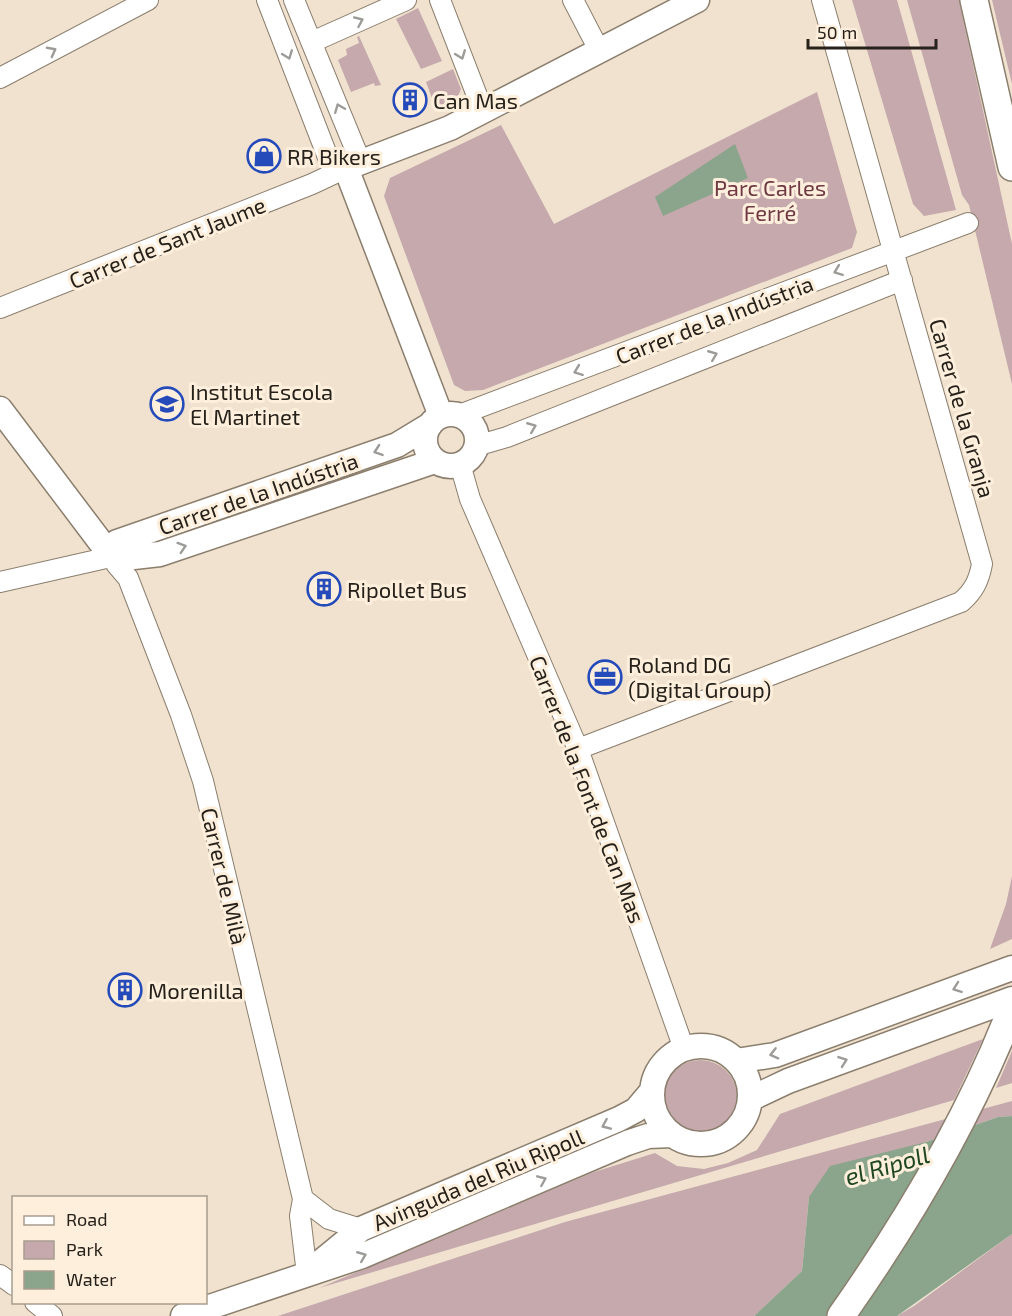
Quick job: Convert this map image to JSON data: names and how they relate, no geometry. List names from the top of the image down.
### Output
{
  "streets": {
    "street": [
      "Carrer de Sant Jaume",
      "Carrer de la Indústria",
      "Carrer de la Granja",
      "Carrer de la Font de Can Mas",
      "Carrer de Milà",
      "Avinguda del Riu Ripoll"
    ]
  },
  "crossings": [
    ["Carrer de la Indústria", "Carrer de la Granja"],
    ["Carrer de la Indústria", "Carrer de la Font de Can Mas"],
    ["Carrer de la Indústria", "Carrer de Milà"],
    ["Carrer de la Granja", "Carrer de la Font de Can Mas"],
    ["Carrer de la Font de Can Mas", "Avinguda del Riu Ripoll"],
    ["Carrer de Milà", "Avinguda del Riu Ripoll"]
  ],
  "water": ["el Ripoll"],
  "parks": ["Parc Carles Ferré"],
  "places": {
    "building": ["Can Mas", "Ripollet Bus", "Morenilla"],
    "shop": ["RR Bikers"],
    "school or university": ["Institut Escola El Martinet"],
    "office": ["Roland DG (Digital Group)"]
  },
  "legend": ["Road", "Park", "Water"],
  "scale_bar": "50 m"
}
